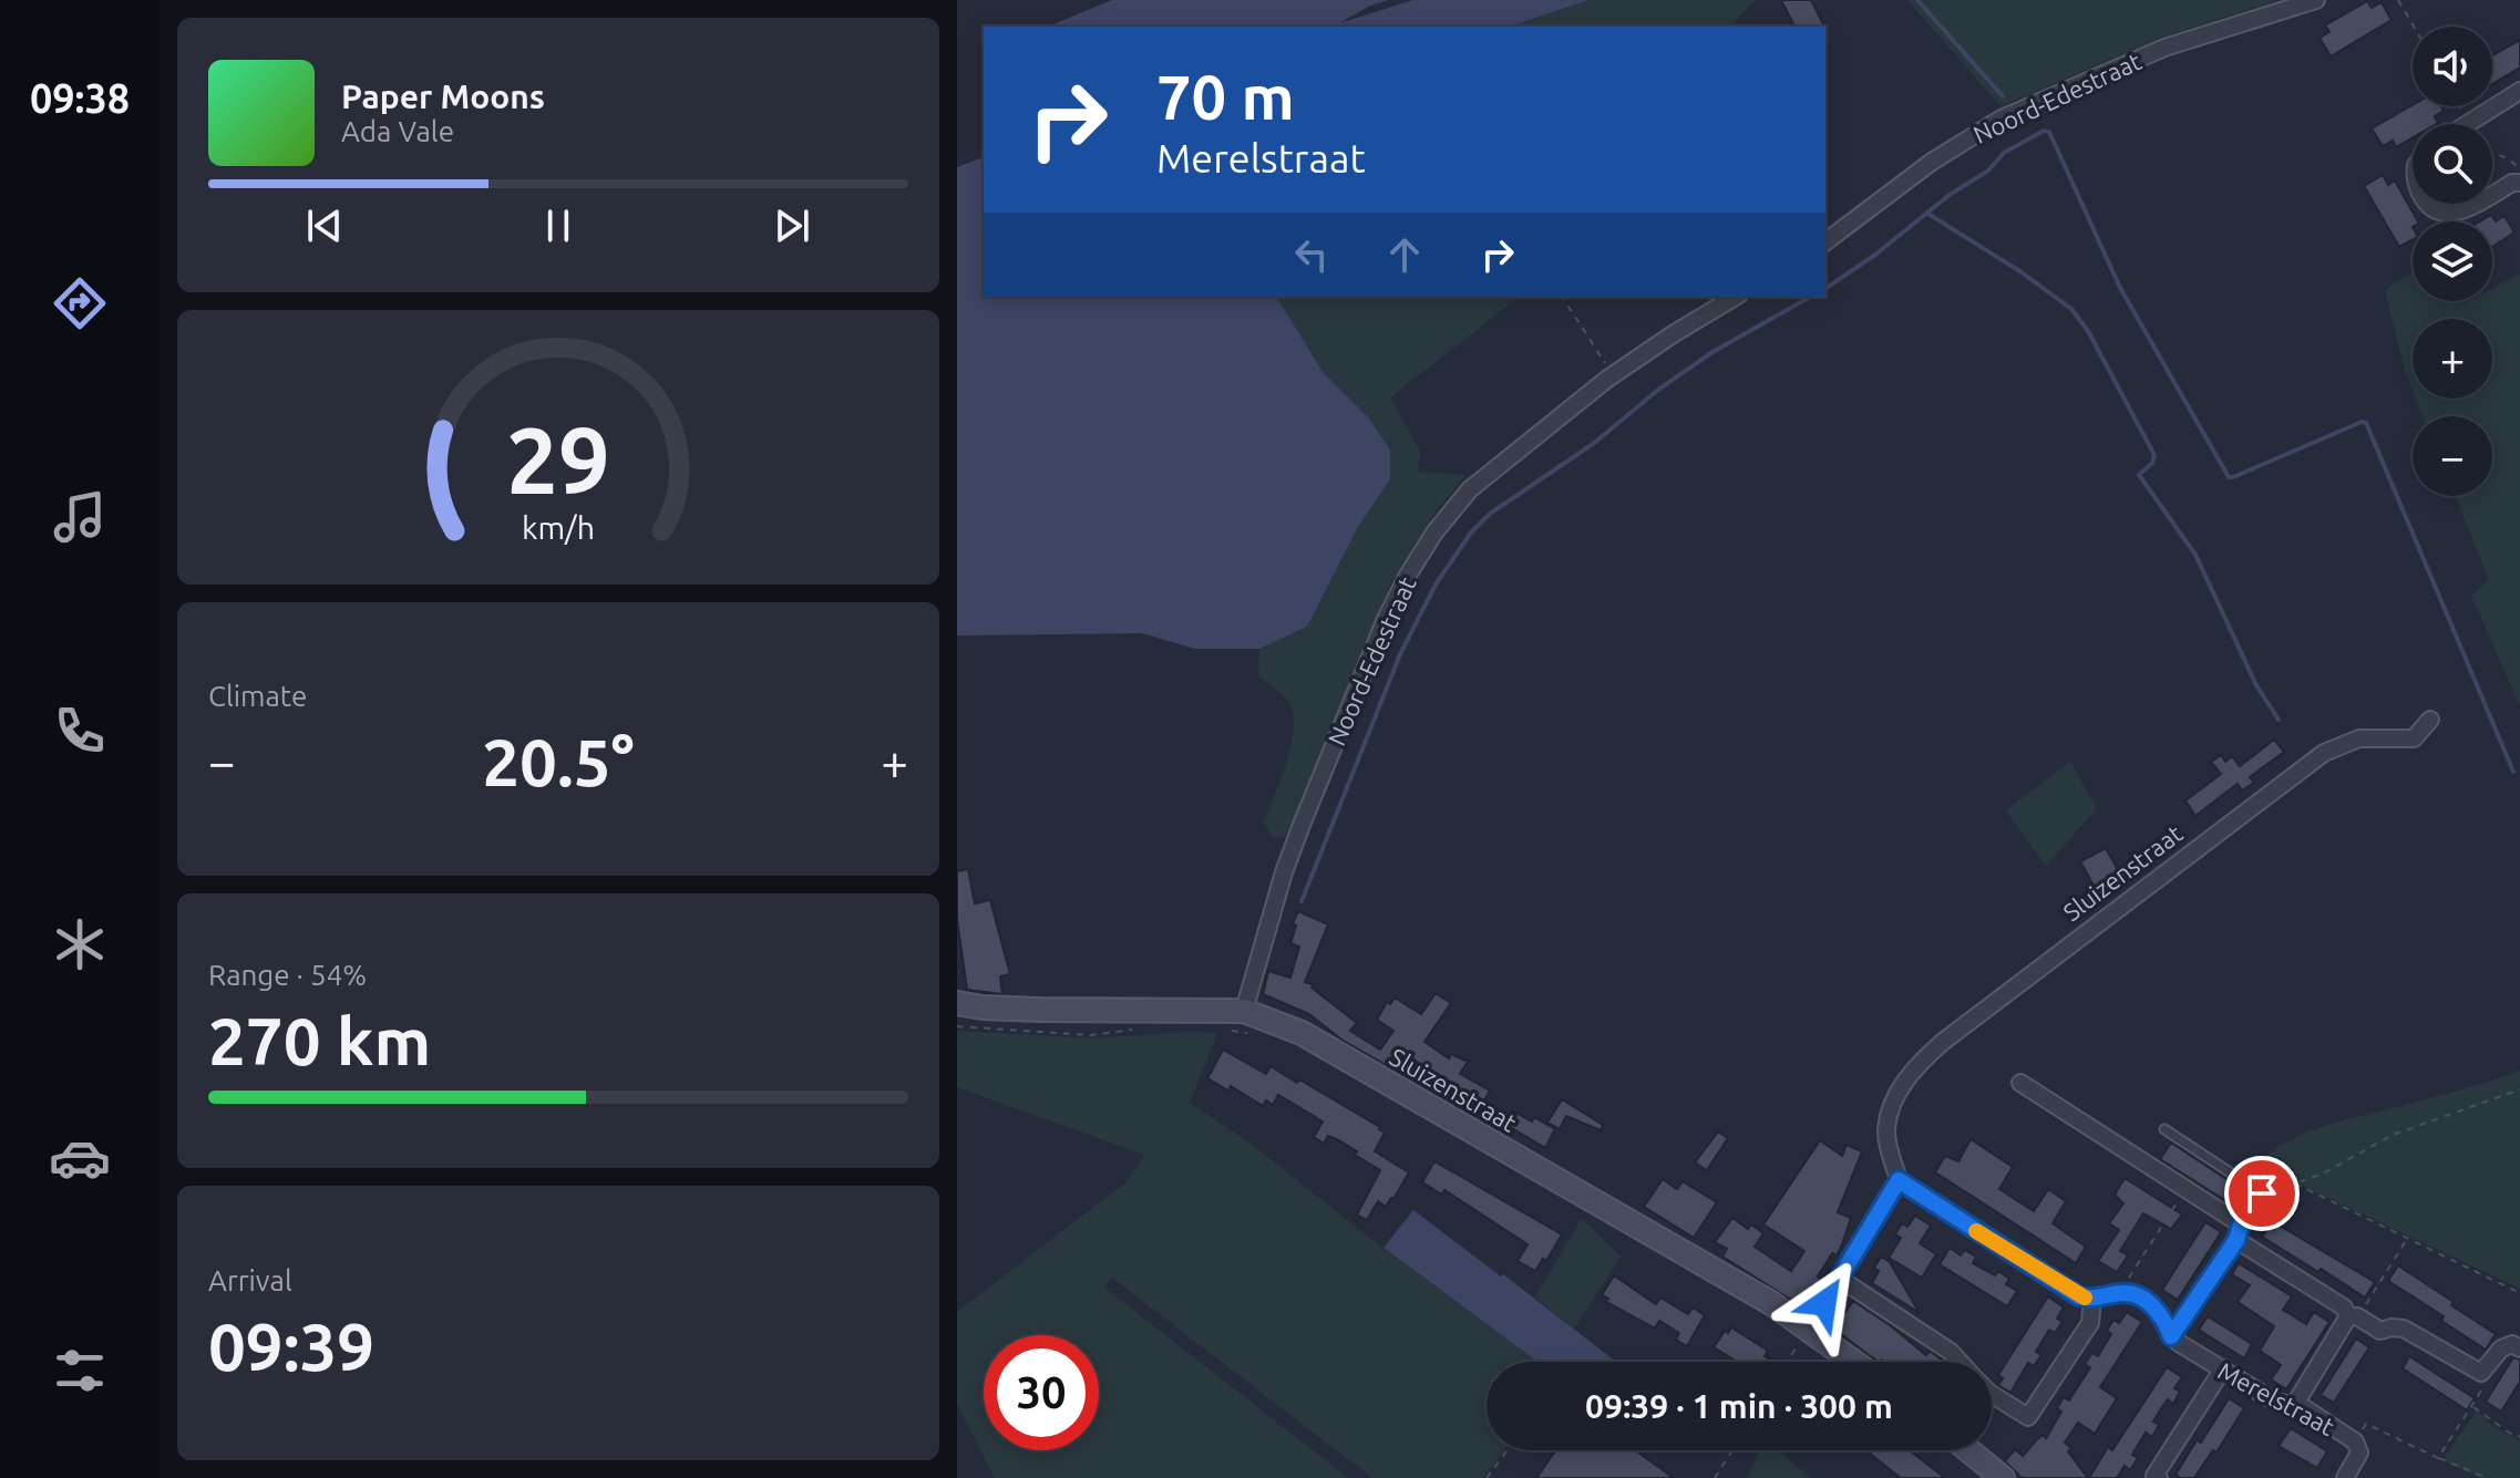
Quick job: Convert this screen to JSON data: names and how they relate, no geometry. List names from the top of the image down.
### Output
{
  "streets": {
    "street": ["Noord-Edestraat", "Sluizenstraat", "Merelstraat"]
  },
  "crossings": [
    ["Noord-Edestraat", "Sluizenstraat"]
  ],
  "page": {
    "tabs": "09:38",
    "map_buttons": ["+", "−"],
    "turn": ["70 m", "Merelstraat"],
    "song": ["Paper Moons", "Ada Vale"],
    "tile": [
      "Climate",
      ["Range · 54%", "270 km"],
      ["Arrival", "09:39"]
    ],
    "heat": ["−", "20.5°", "+"],
    "limit": "30",
    "trip": "09:39 · 1 min · 300 m",
    "gauge": ["29", "km/h"]
  }
}
